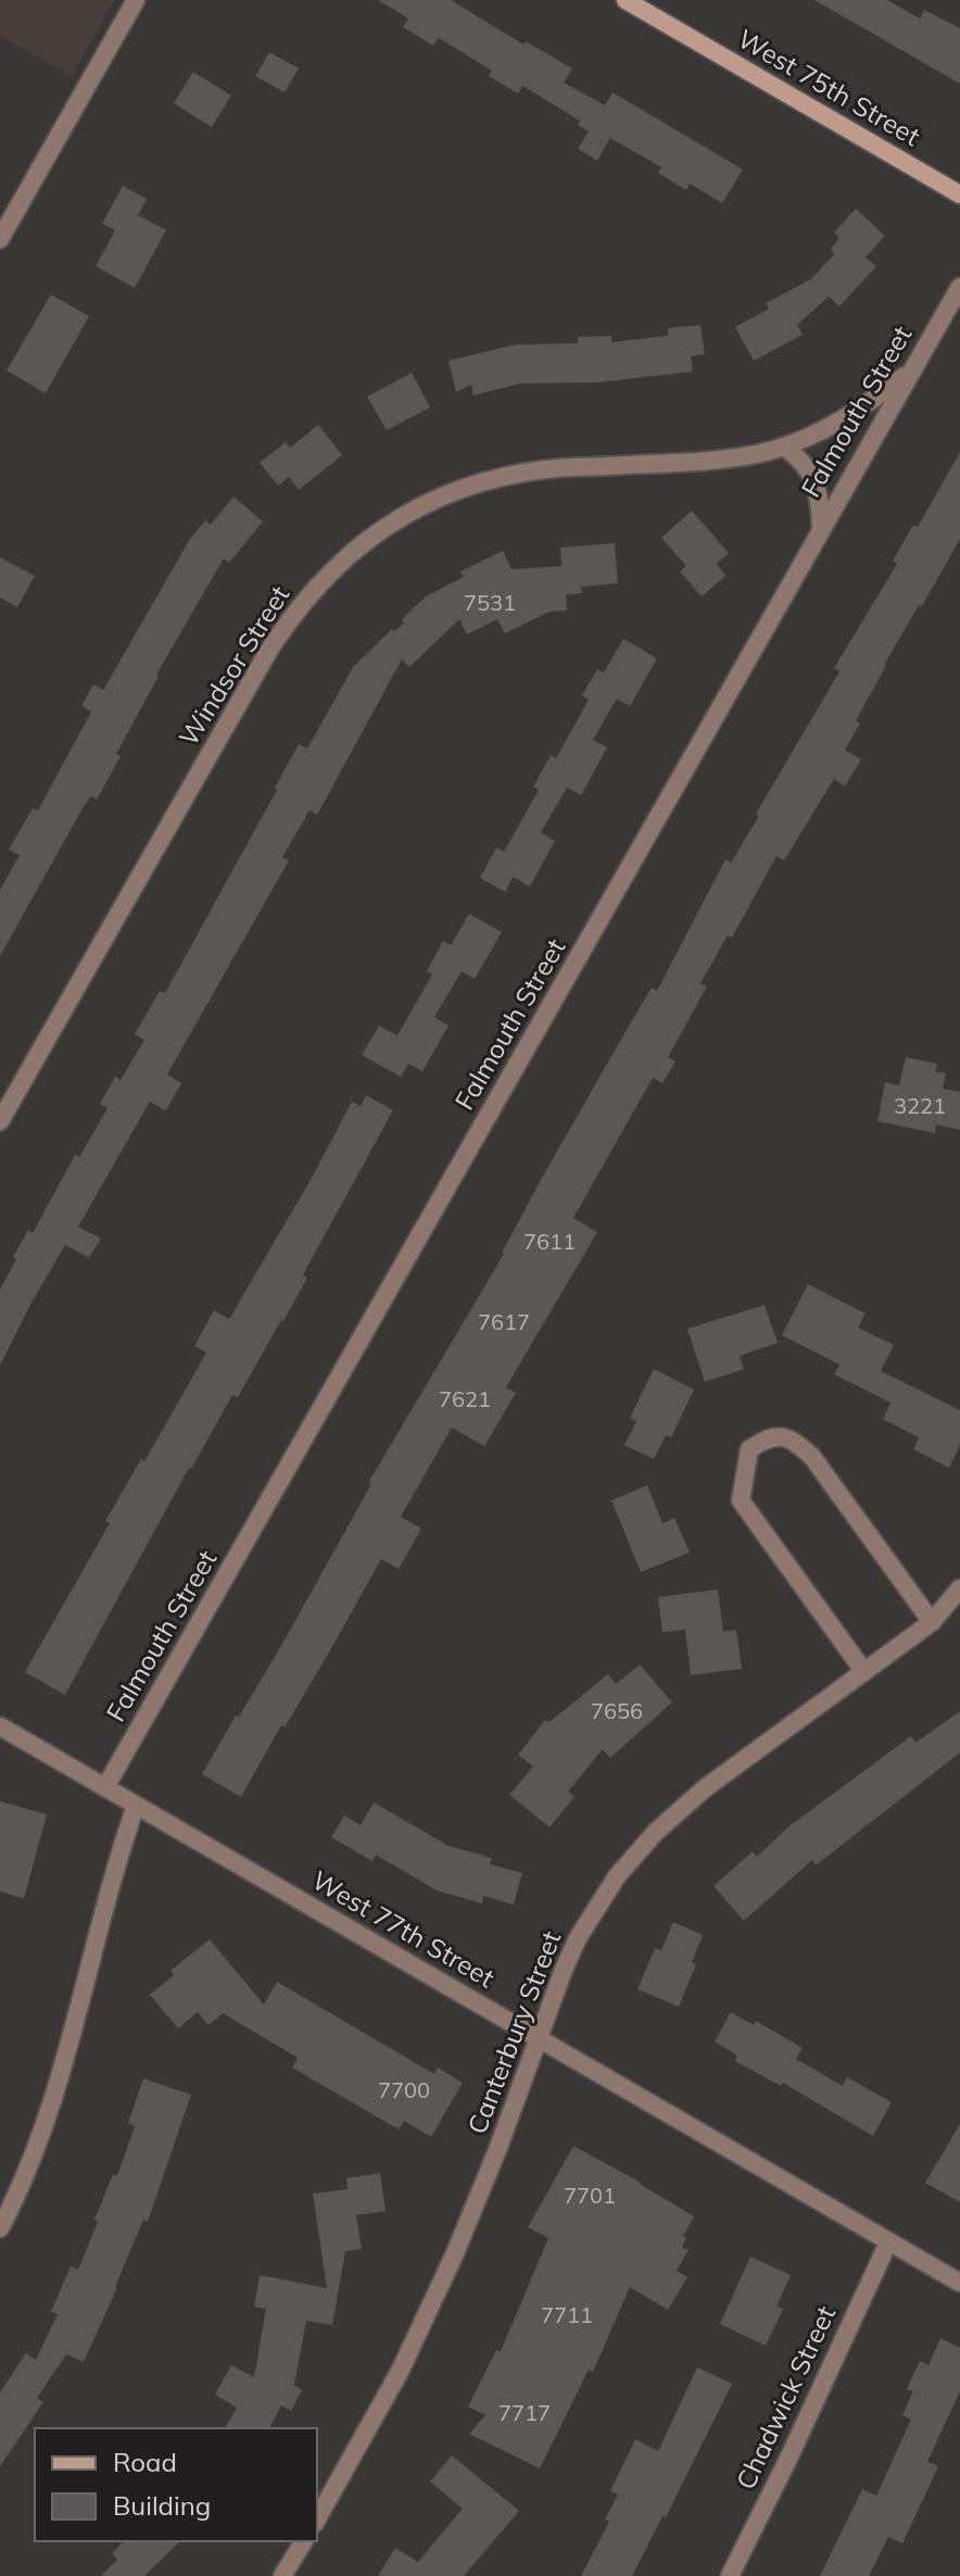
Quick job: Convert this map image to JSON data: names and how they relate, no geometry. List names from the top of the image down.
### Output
{
  "streets": {
    "main road": ["West 75th Street"],
    "street": [
      "Falmouth Street",
      "Windsor Street",
      "West 77th Street",
      "Canterbury Street",
      "Chadwick Street"
    ]
  },
  "crossings": [
    ["Falmouth Street", "Windsor Street"],
    ["Falmouth Street", "West 77th Street"],
    ["West 77th Street", "Canterbury Street"],
    ["West 77th Street", "Chadwick Street"]
  ],
  "house_numbers": [
    "7531",
    "3221",
    "7611",
    "7617",
    "7621",
    "7656",
    "7700",
    "7701",
    "7711",
    "7717"
  ],
  "legend": ["Road", "Building"]
}
